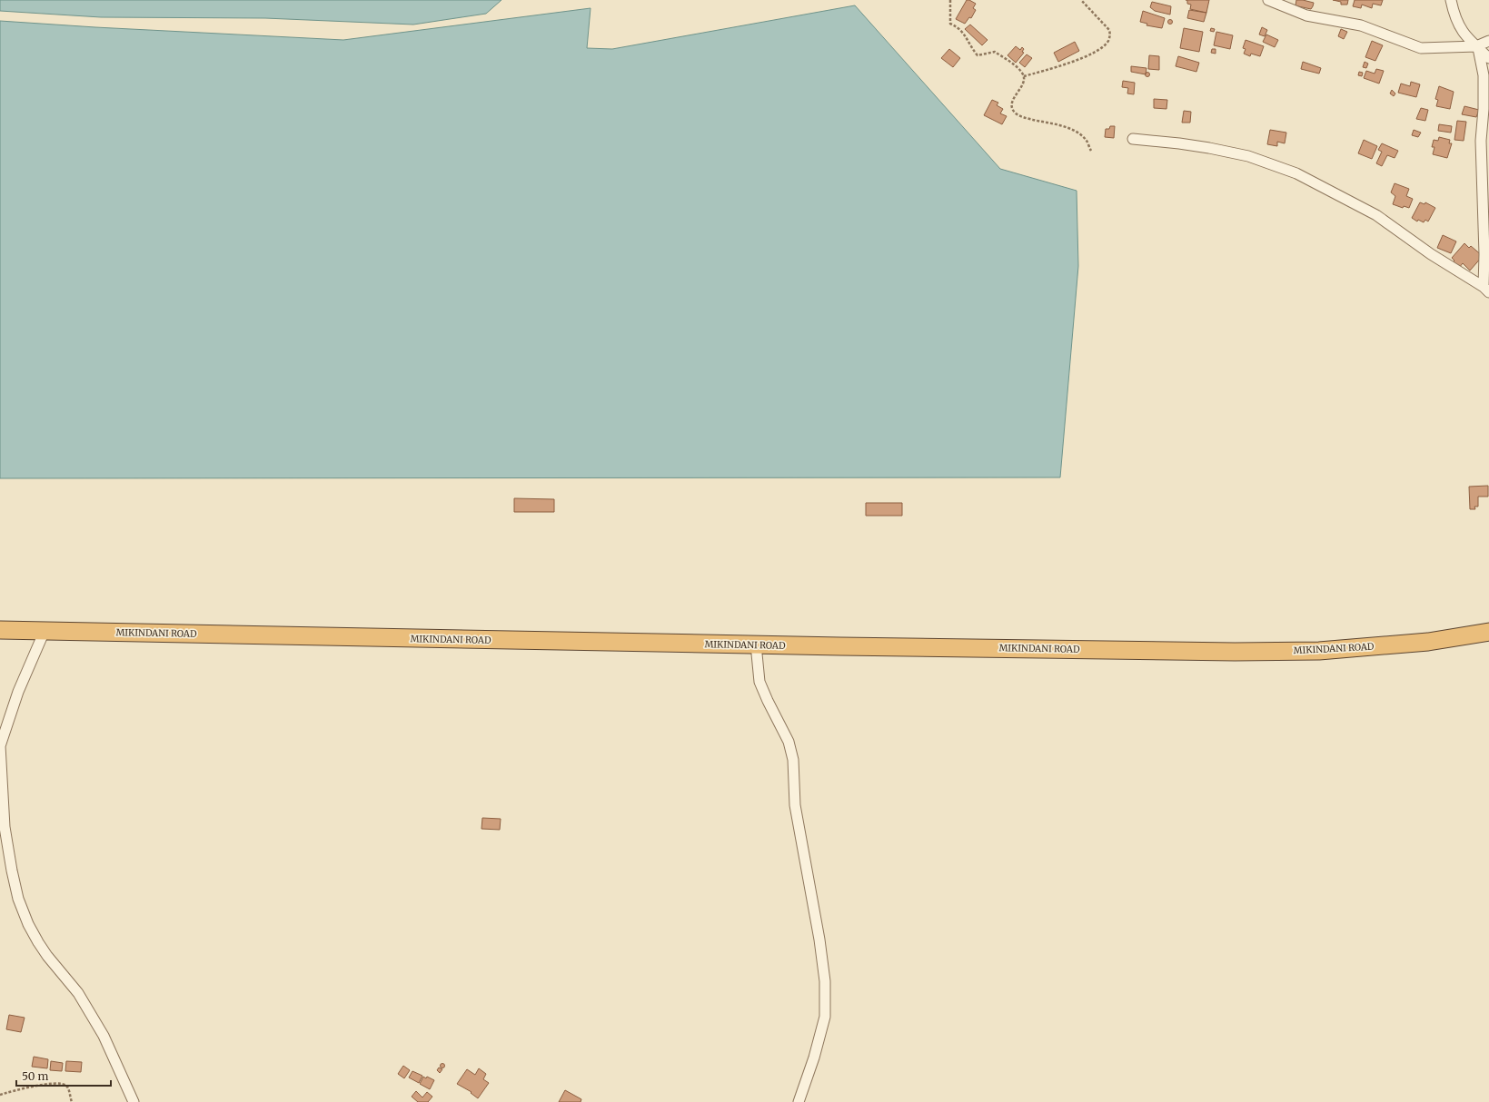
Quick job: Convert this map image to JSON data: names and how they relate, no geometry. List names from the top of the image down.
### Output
{
  "streets": {
    "highway": ["MIKINDANI ROAD"]
  },
  "scale_bar": "50 m"
}
